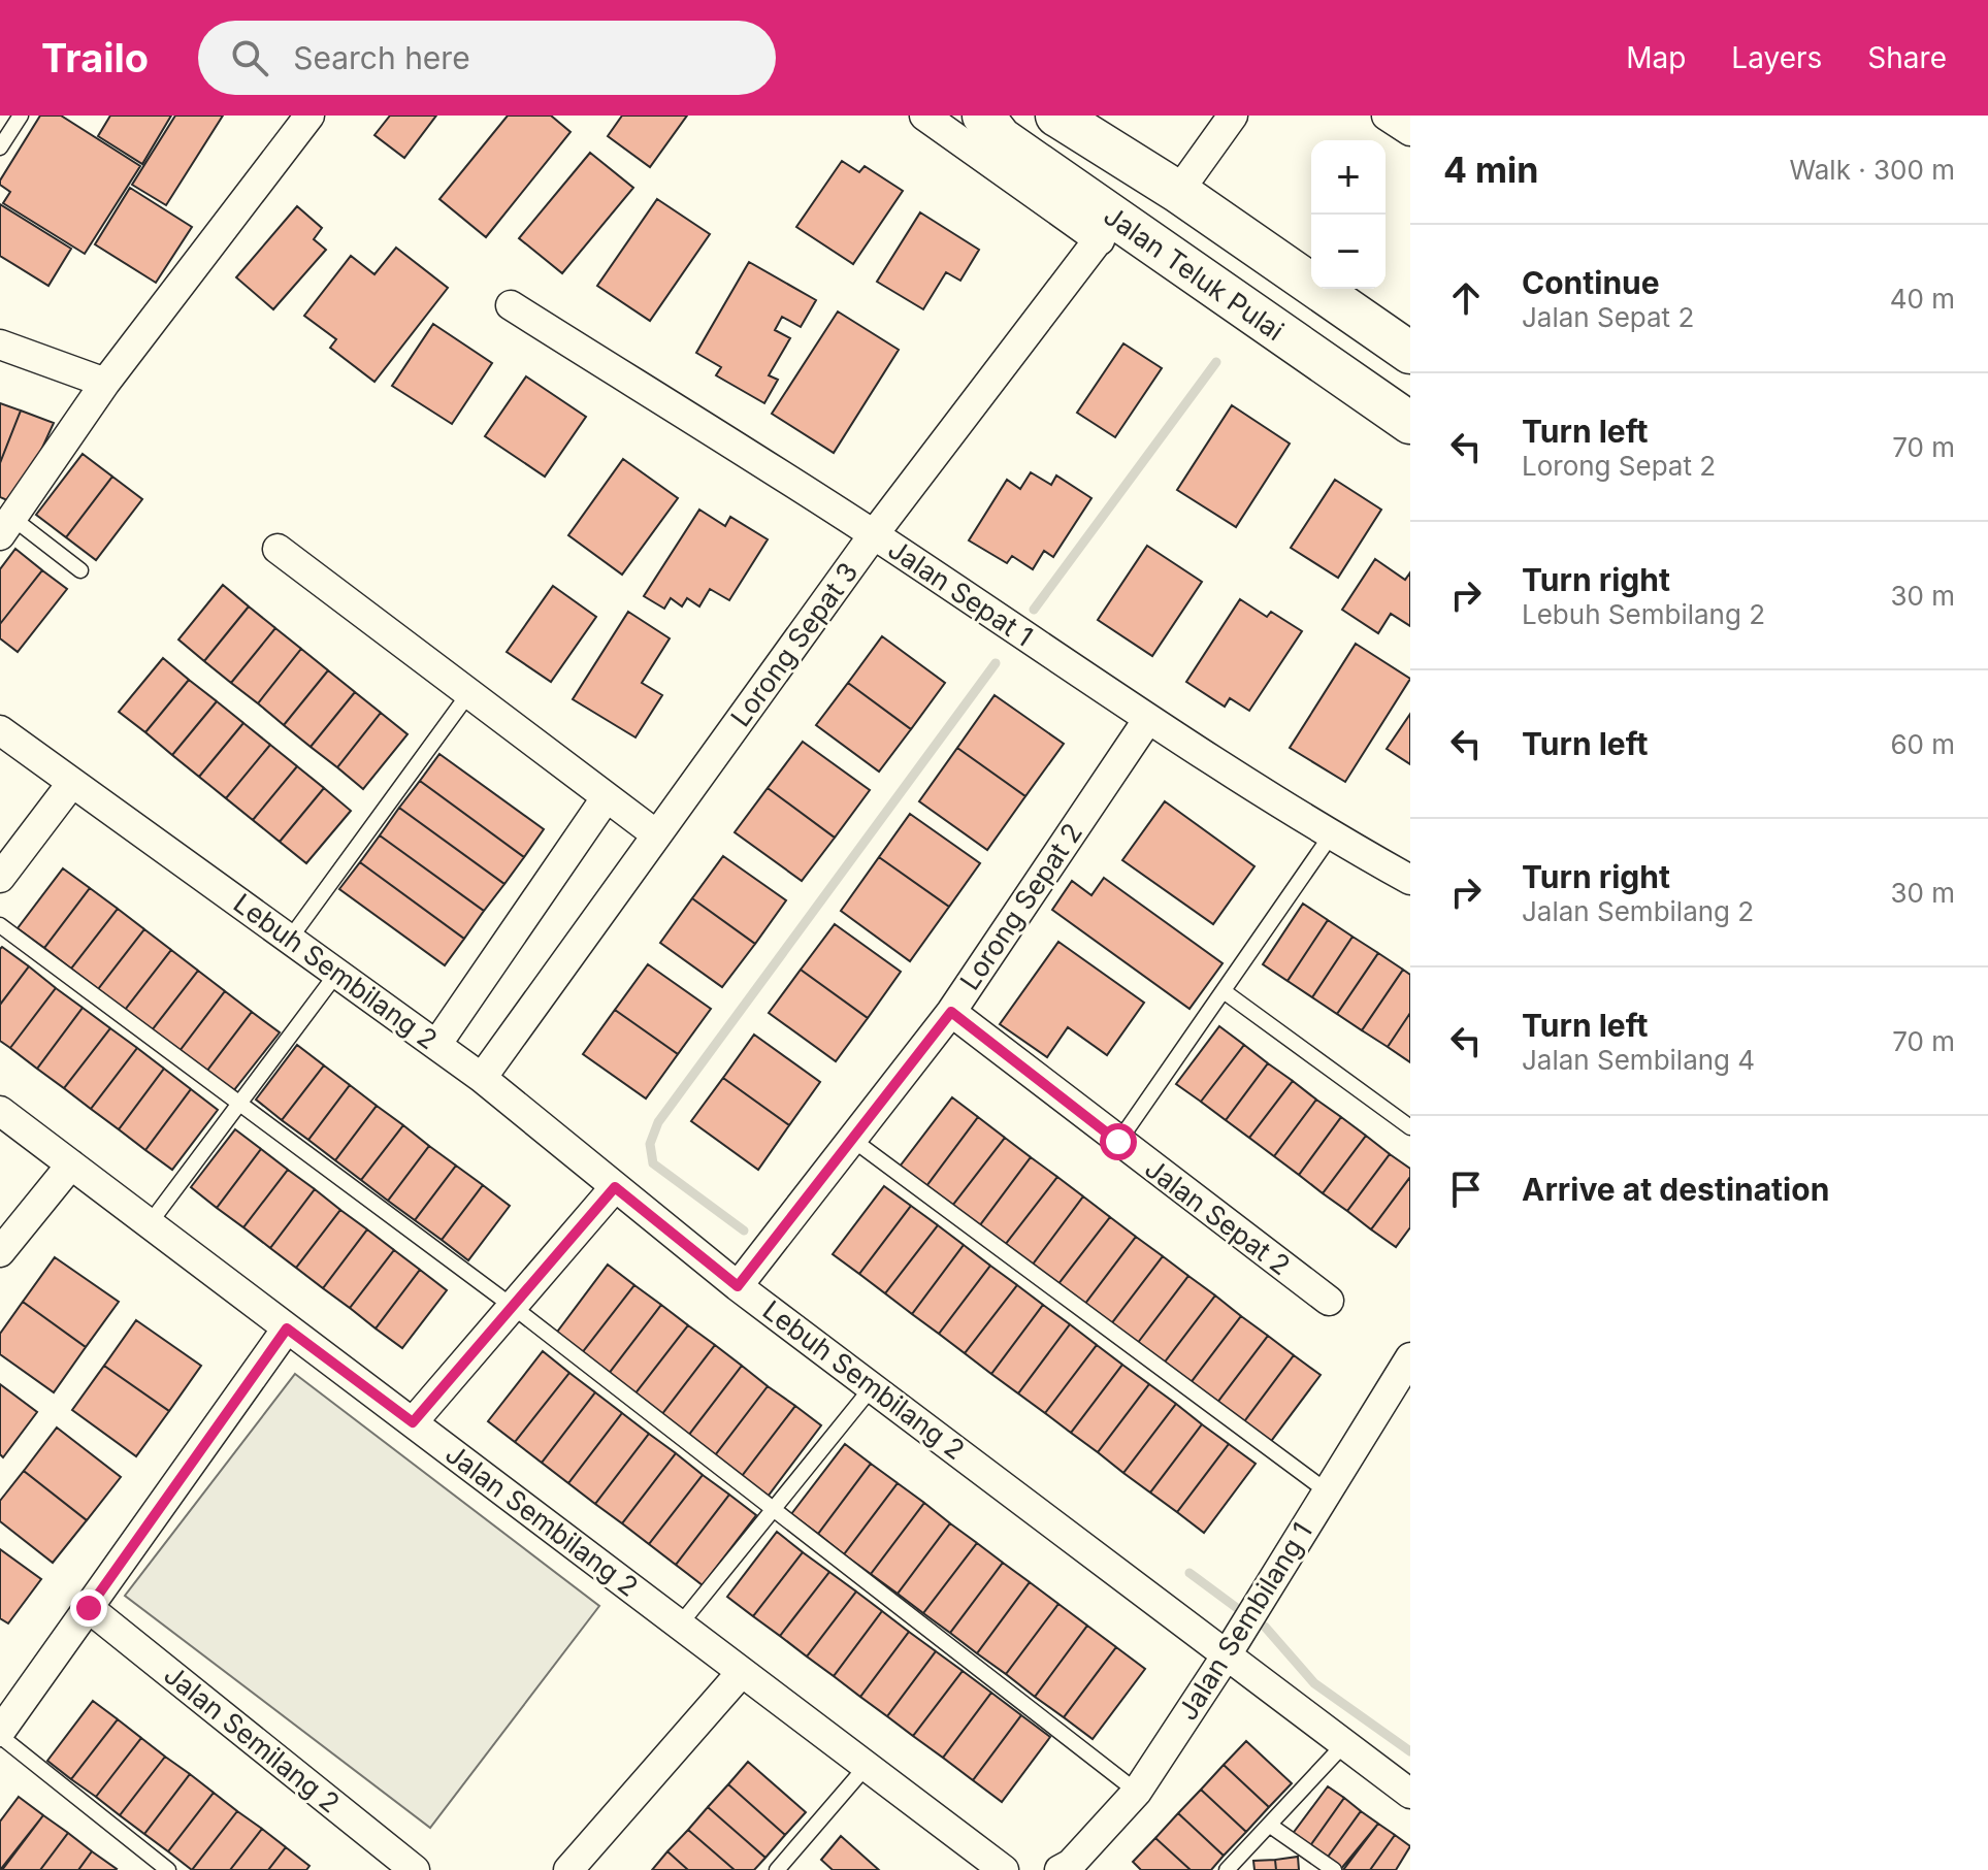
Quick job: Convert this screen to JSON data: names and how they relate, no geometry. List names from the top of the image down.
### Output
{
  "streets": {
    "main road": ["Jalan Teluk Pulai"],
    "street": [
      "Jalan Sepat 1",
      "Lorong Sepat 3",
      "Lorong Sepat 2",
      "Lebuh Sembilang 2",
      "Jalan Sepat 2",
      "Jalan Sembilang 2",
      "Jalan Sembilang 1",
      "Jalan Semilang 2"
    ]
  },
  "crossings": [
    ["Jalan Teluk Pulai", "Lorong Sepat 3"],
    ["Jalan Sepat 1", "Lorong Sepat 3"],
    ["Jalan Sepat 1", "Lorong Sepat 2"],
    ["Lorong Sepat 3", "Lebuh Sembilang 2"],
    ["Lorong Sepat 2", "Lebuh Sembilang 2"],
    ["Lorong Sepat 2", "Jalan Sepat 2"],
    ["Lebuh Sembilang 2", "Jalan Sembilang 1"]
  ],
  "page": {
    "header": "Trailo",
    "search": "Search here",
    "nav": ["Map", "Layers", "Share"],
    "heading": ["4 min", "Walk · 300 m"],
    "map_buttons": ["+", "−"],
    "list": [
      ["Continue", "Jalan Sepat 2", "40 m"],
      ["Turn left", "Lorong Sepat 2", "70 m"],
      ["Turn right", "Lebuh Sembilang 2", "30 m"],
      ["Turn left", "60 m"],
      ["Turn right", "Jalan Sembilang 2", "30 m"],
      ["Turn left", "Jalan Sembilang 4", "70 m"],
      "Arrive at destination"
    ]
  }
}
